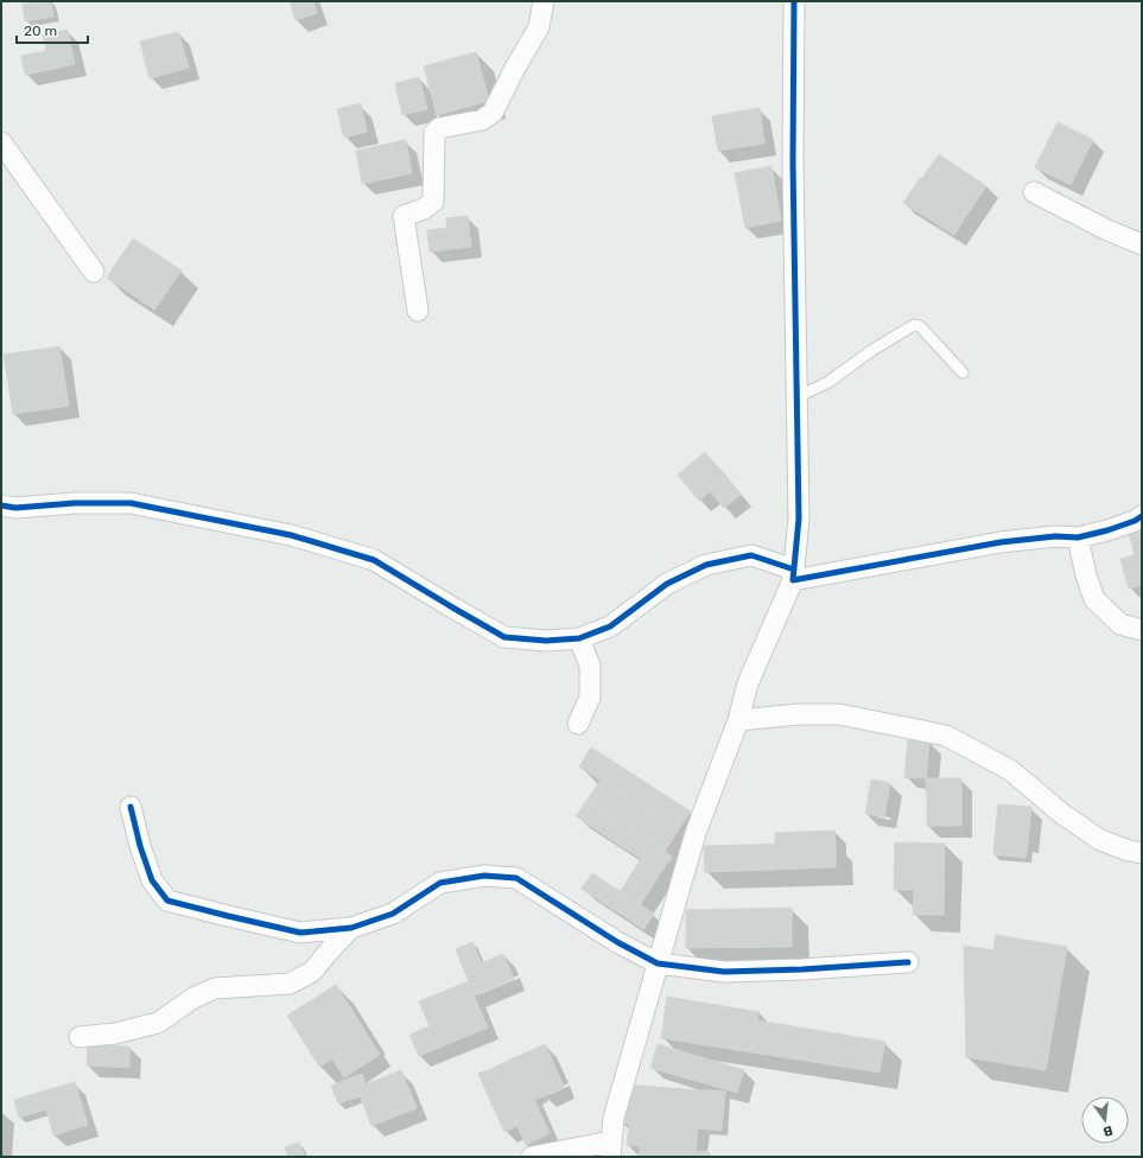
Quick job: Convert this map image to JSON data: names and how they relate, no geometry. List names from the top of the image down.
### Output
{
  "scale_bar": "20 m",
  "north": "bottom"
}
